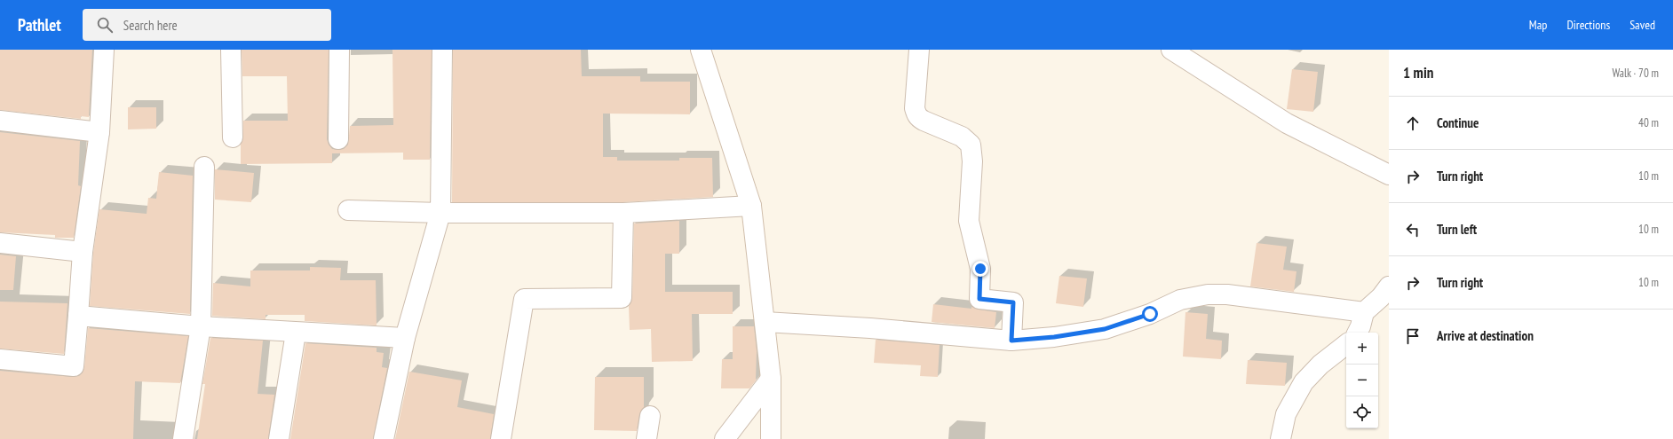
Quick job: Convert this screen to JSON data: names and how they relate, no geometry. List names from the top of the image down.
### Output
{
  "page": {
    "header": "Pathlet",
    "search": "Search here",
    "nav": ["Map", "Directions", "Saved"],
    "heading": ["1 min", "Walk · 70 m"],
    "list": [
      ["Continue", "40 m"],
      ["Turn right", "10 m"],
      ["Turn left", "10 m"],
      ["Turn right", "10 m"],
      "Arrive at destination"
    ],
    "map_buttons": ["+", "−"]
  }
}
